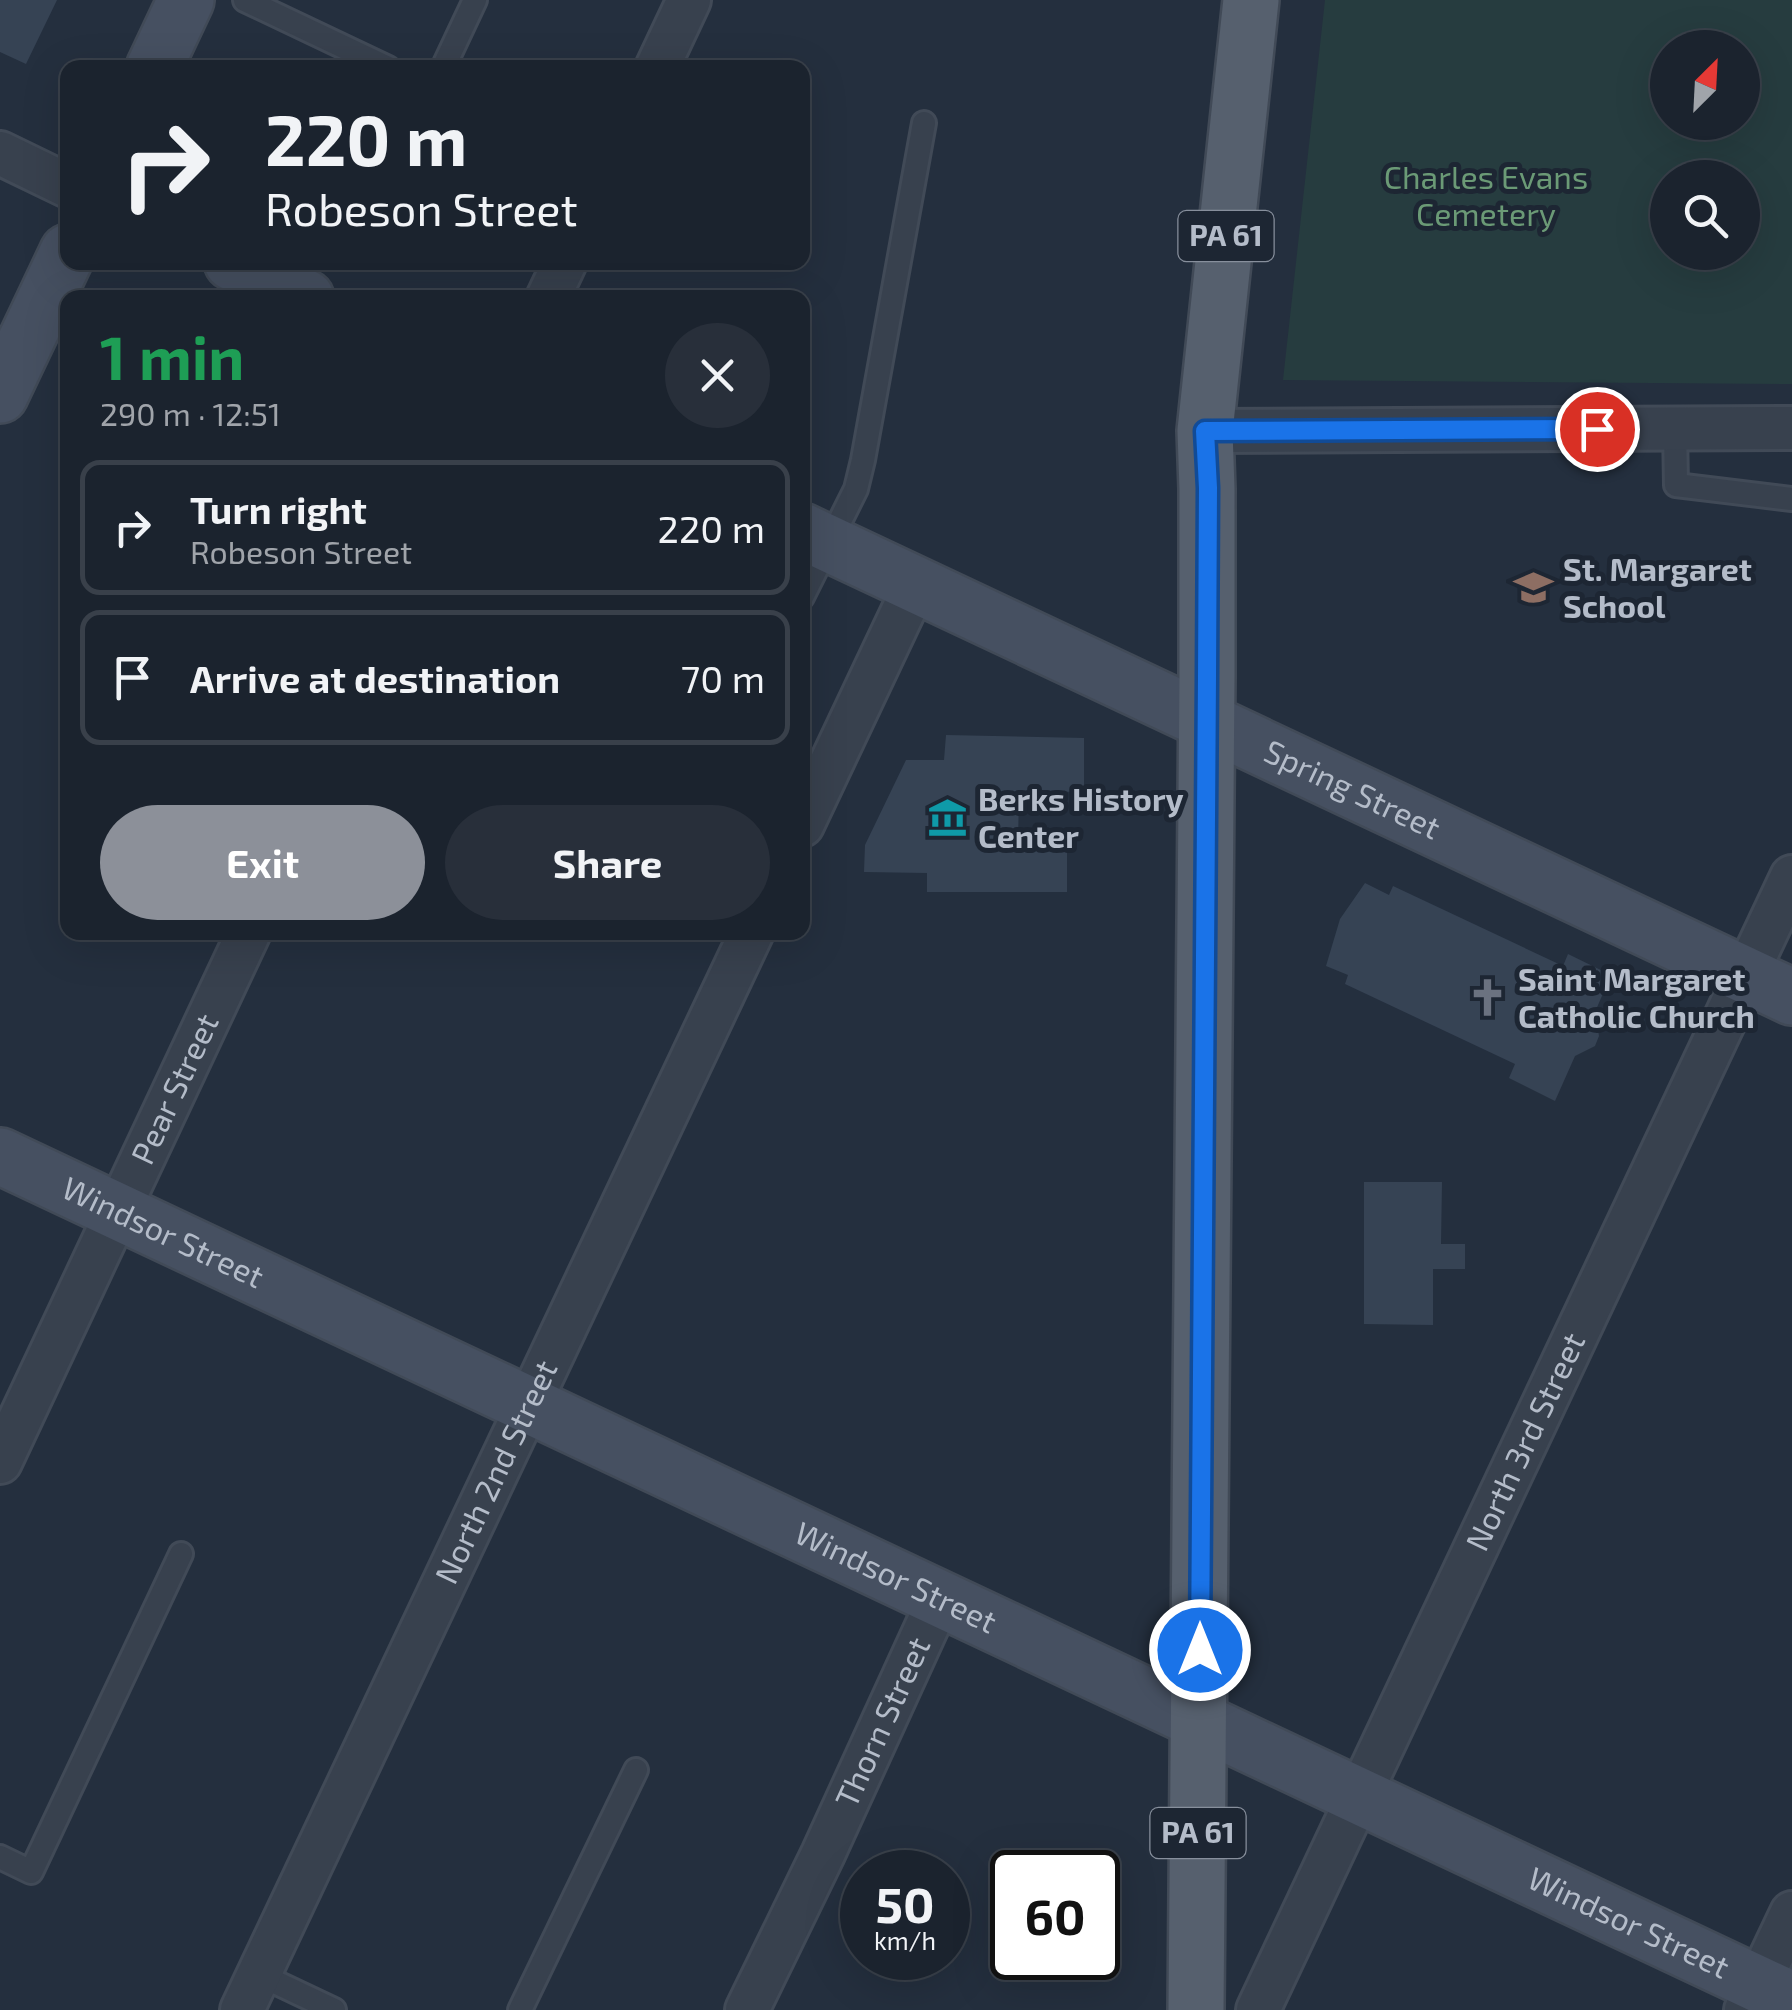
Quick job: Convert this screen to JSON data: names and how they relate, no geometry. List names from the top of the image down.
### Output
{
  "streets": {
    "main road": ["PA 61", "Spring Street", "Windsor Street"],
    "street": [
      "Pear Street",
      "North 3rd Street",
      "North 2nd Street",
      "Thorn Street"
    ]
  },
  "crossings": [
    ["PA 61", "Spring Street"],
    ["PA 61", "Windsor Street"],
    ["Spring Street", "North 3rd Street"],
    ["Pear Street", "Windsor Street"],
    ["Windsor Street", "North 3rd Street"],
    ["Windsor Street", "North 2nd Street"],
    ["Windsor Street", "Thorn Street"]
  ],
  "parks": ["Charles Evans Cemetery"],
  "places": {
    "school or university": ["St. Margaret School"],
    "museum": ["Berks History Center"],
    "church": ["Saint Margaret Catholic Church"]
  },
  "north": "top right",
  "page": {
    "turn": ["220 m", "Robeson Street"],
    "heading": ["1 min", "290 m · 12:51"],
    "list": [
      {
        "name": "Turn right",
        "note": "Robeson Street",
        "value": "220 m"
      },
      {
        "name": "Arrive at destination",
        "value": "70 m"
      }
    ],
    "buttons": ["Exit", "Share"],
    "speed": "50 km/h",
    "limit": "60"
  }
}
